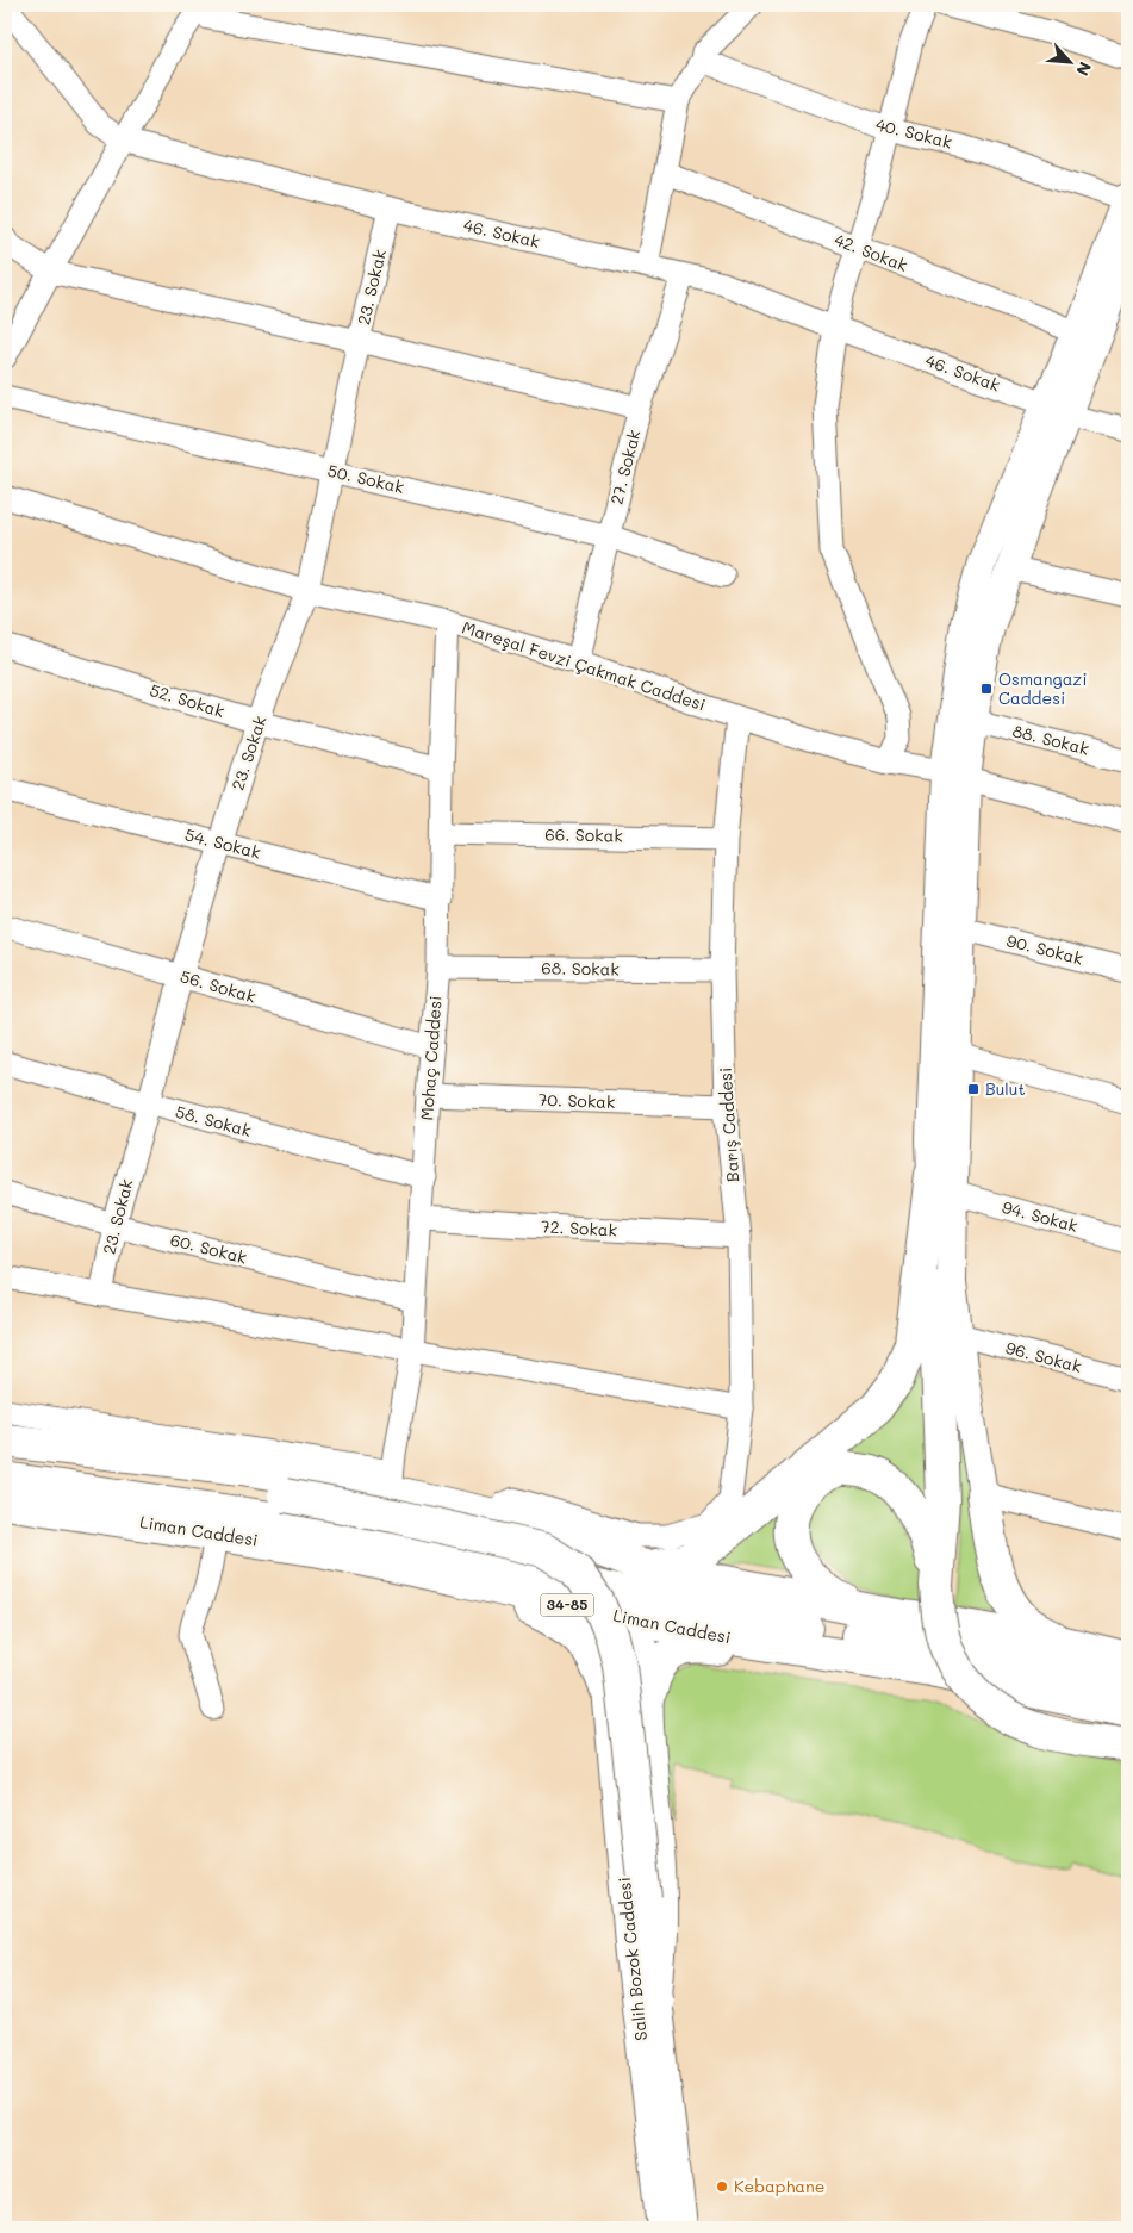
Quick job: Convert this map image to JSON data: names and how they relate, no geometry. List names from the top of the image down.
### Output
{
  "streets": {
    "highway": ["Liman Caddesi", "34-85"],
    "main road": ["Salih Bozok Caddesi"],
    "street": [
      "40. Sokak",
      "46. Sokak",
      "42. Sokak",
      "23. Sokak",
      "27. Sokak",
      "50. Sokak",
      "Mareşal Fevzi Çakmak Caddesi",
      "52. Sokak",
      "88. Sokak",
      "66. Sokak",
      "54. Sokak",
      "90. Sokak",
      "68. Sokak",
      "56. Sokak",
      "Mohaç Caddesi",
      "70. Sokak",
      "58. Sokak",
      "Barış Caddesi",
      "94. Sokak",
      "72. Sokak",
      "60. Sokak",
      "96. Sokak"
    ]
  },
  "crossings": [
    ["46. Sokak", "23. Sokak"],
    ["46. Sokak", "27. Sokak"],
    ["23. Sokak", "50. Sokak"],
    ["23. Sokak", "Mareşal Fevzi Çakmak Caddesi"],
    ["23. Sokak", "52. Sokak"],
    ["23. Sokak", "54. Sokak"],
    ["23. Sokak", "56. Sokak"],
    ["23. Sokak", "58. Sokak"],
    ["23. Sokak", "60. Sokak"],
    ["27. Sokak", "50. Sokak"],
    ["27. Sokak", "Mareşal Fevzi Çakmak Caddesi"],
    ["Mareşal Fevzi Çakmak Caddesi", "Mohaç Caddesi"],
    ["Mareşal Fevzi Çakmak Caddesi", "Barış Caddesi"],
    ["52. Sokak", "Mohaç Caddesi"],
    ["66. Sokak", "Mohaç Caddesi"],
    ["66. Sokak", "Barış Caddesi"],
    ["54. Sokak", "Mohaç Caddesi"],
    ["68. Sokak", "Mohaç Caddesi"],
    ["68. Sokak", "Barış Caddesi"],
    ["56. Sokak", "Mohaç Caddesi"],
    ["Mohaç Caddesi", "70. Sokak"],
    ["Mohaç Caddesi", "58. Sokak"],
    ["Mohaç Caddesi", "72. Sokak"],
    ["Mohaç Caddesi", "60. Sokak"],
    ["70. Sokak", "Barış Caddesi"],
    ["Barış Caddesi", "72. Sokak"]
  ],
  "places": {
    "transit": ["Osmangazi Caddesi", "Bulut"],
    "other": ["Kebaphane"]
  },
  "north": "bottom right"
}
